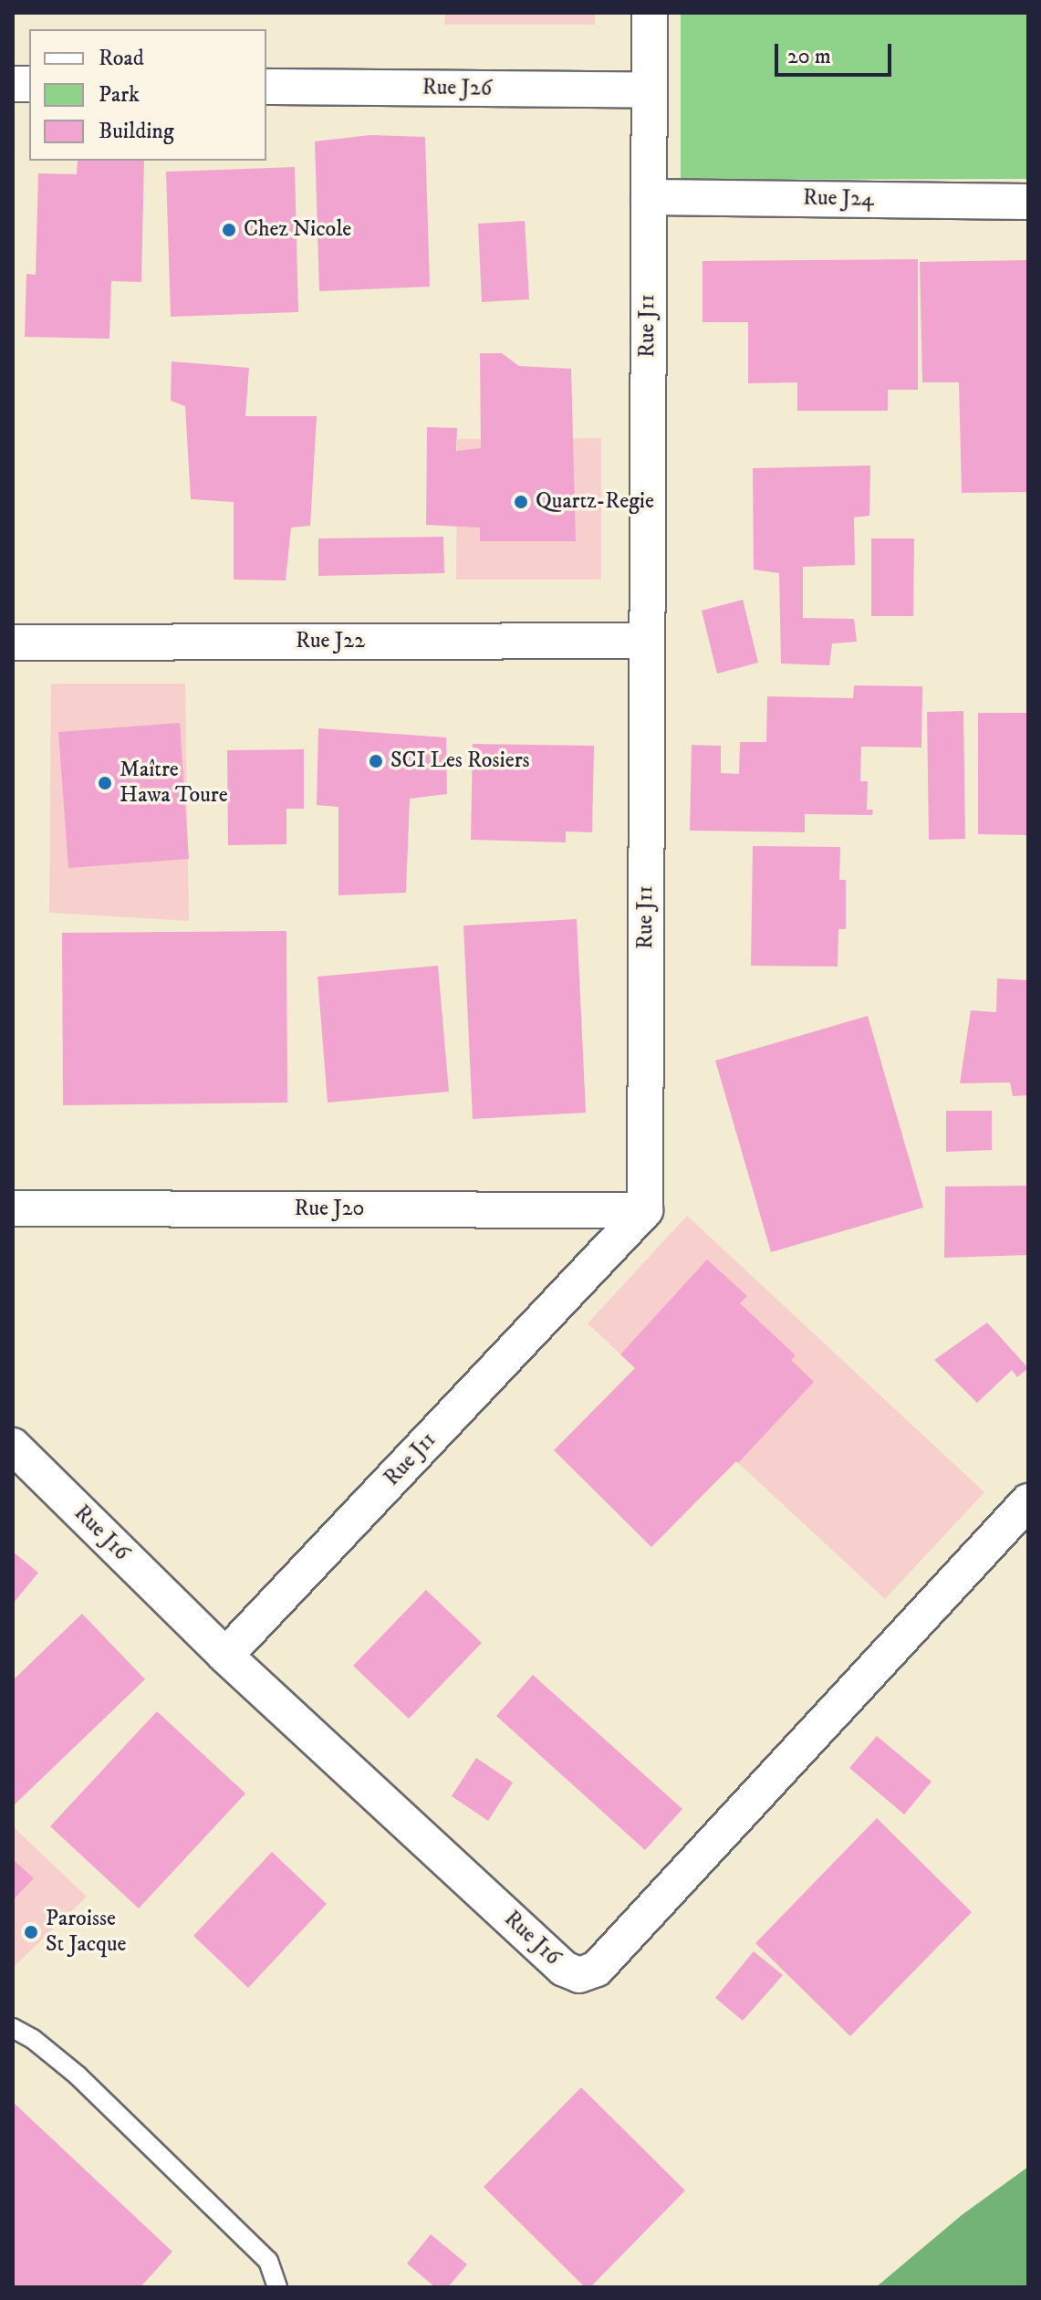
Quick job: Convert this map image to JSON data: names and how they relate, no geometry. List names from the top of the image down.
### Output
{
  "streets": {
    "street": [
      "Rue J26",
      "Rue J24",
      "Rue J11",
      "Rue J22",
      "Rue J20",
      "Rue J16"
    ]
  },
  "crossings": [
    ["Rue J26", "Rue J11"],
    ["Rue J24", "Rue J11"],
    ["Rue J11", "Rue J22"],
    ["Rue J11", "Rue J20"],
    ["Rue J11", "Rue J16"]
  ],
  "places": [
    "Chez Nicole",
    "Quartz-Regie",
    "SCI Les Rosiers",
    "Maître Hawa Toure",
    "Paroisse St Jacque"
  ],
  "legend": ["Road", "Park", "Building"],
  "scale_bar": "20 m"
}
